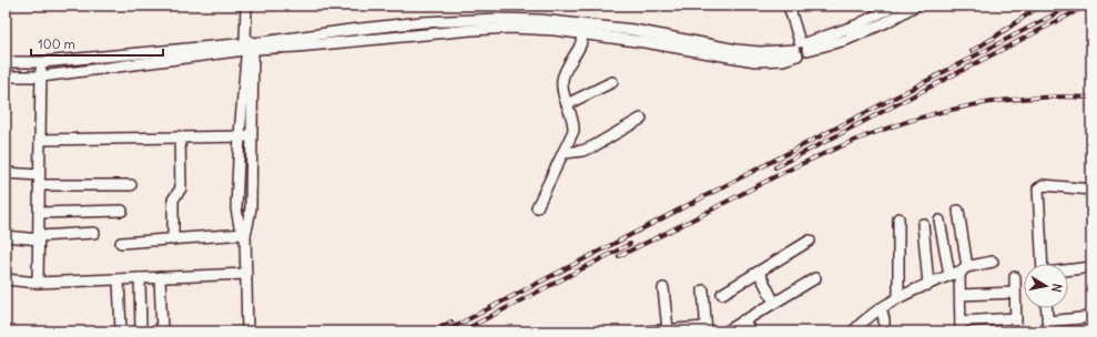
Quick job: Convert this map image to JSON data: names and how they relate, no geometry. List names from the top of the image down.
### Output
{
  "scale_bar": "100 m",
  "north": "right"
}
